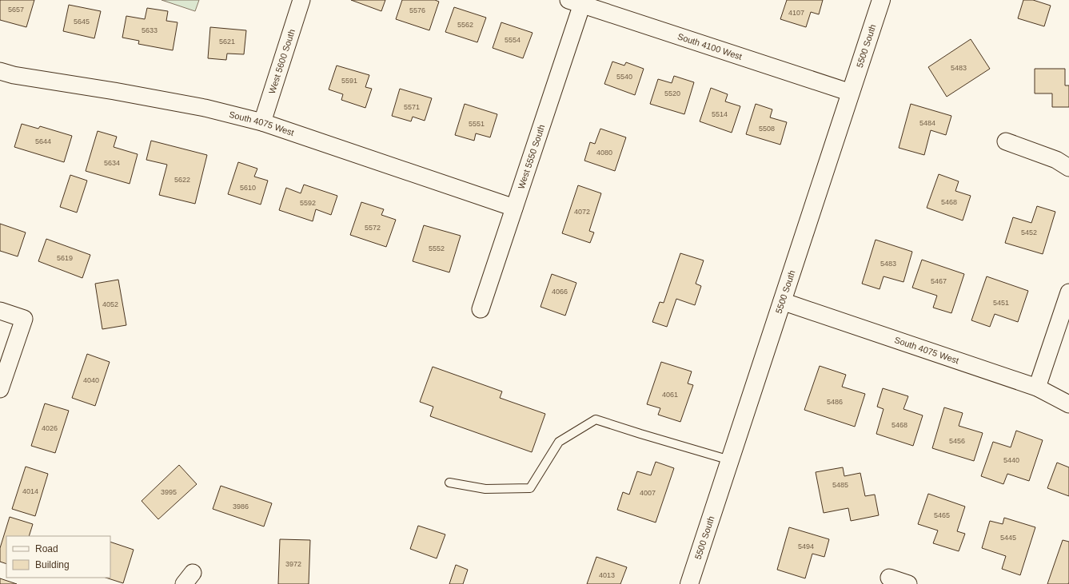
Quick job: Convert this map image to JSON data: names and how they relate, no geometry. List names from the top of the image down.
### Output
{
  "streets": {
    "main road": ["5500 South"],
    "street": [
      "South 4100 West",
      "West 5600 South",
      "South 4075 West",
      "West 5550 South"
    ]
  },
  "crossings": [
    ["South 4100 West", "5500 South"],
    ["South 4100 West", "West 5550 South"],
    ["5500 South", "South 4075 West"],
    ["West 5600 South", "South 4075 West"],
    ["South 4075 West", "West 5550 South"]
  ],
  "house_numbers": [
    "5657",
    "5576",
    "4107",
    "5645",
    "5562",
    "5633",
    "5554",
    "5621",
    "5483",
    "5540",
    "5591",
    "5520",
    "5571",
    "5514",
    "5484",
    "5551",
    "5508",
    "5644",
    "4080",
    "5634",
    "5622",
    "5610",
    "5468",
    "5592",
    "4072",
    "5572",
    "5452",
    "5552",
    "5619",
    "5483",
    "5467",
    "4066",
    "5451",
    "4052",
    "4040",
    "4061",
    "5486",
    "5468",
    "4026",
    "5456",
    "5440",
    "5485",
    "4014",
    "3995",
    "4007",
    "3986",
    "5465",
    "5445",
    "5494",
    "3972",
    "4013"
  ],
  "legend": ["Road", "Building"]
}
